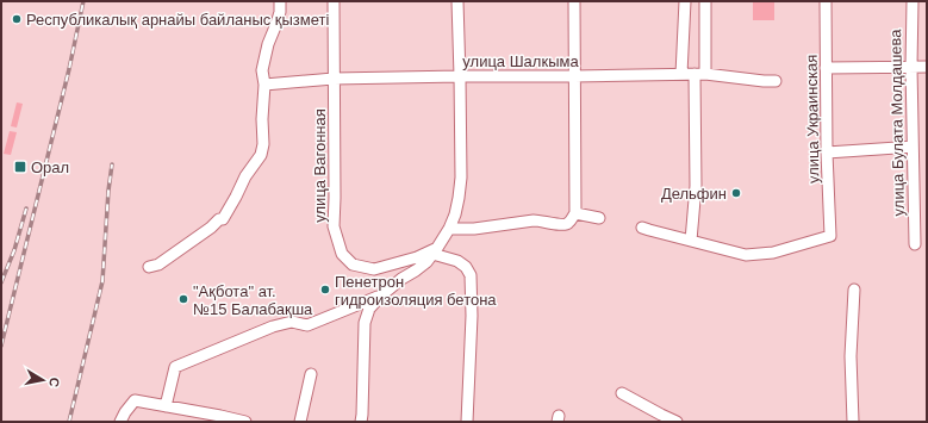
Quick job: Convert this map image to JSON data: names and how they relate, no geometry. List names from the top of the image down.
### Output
{
  "streets": {
    "street": [
      "улица Шалкыма",
      "улица Украинская",
      "улица Булата Молдашева",
      "улица Вагонная"
    ]
  },
  "crossings": [
    ["улица Шалкыма", "улица Вагонная"]
  ],
  "places": {
    "other": [
      "Республикалық арнайы байланыс қызметі",
      "Дельфин",
      "Пенетрон гидроизоляция бетона",
      "\"Ақбота\" ат. №15 Балабақша"
    ],
    "transit": ["Орал"]
  },
  "north": "right"
}
